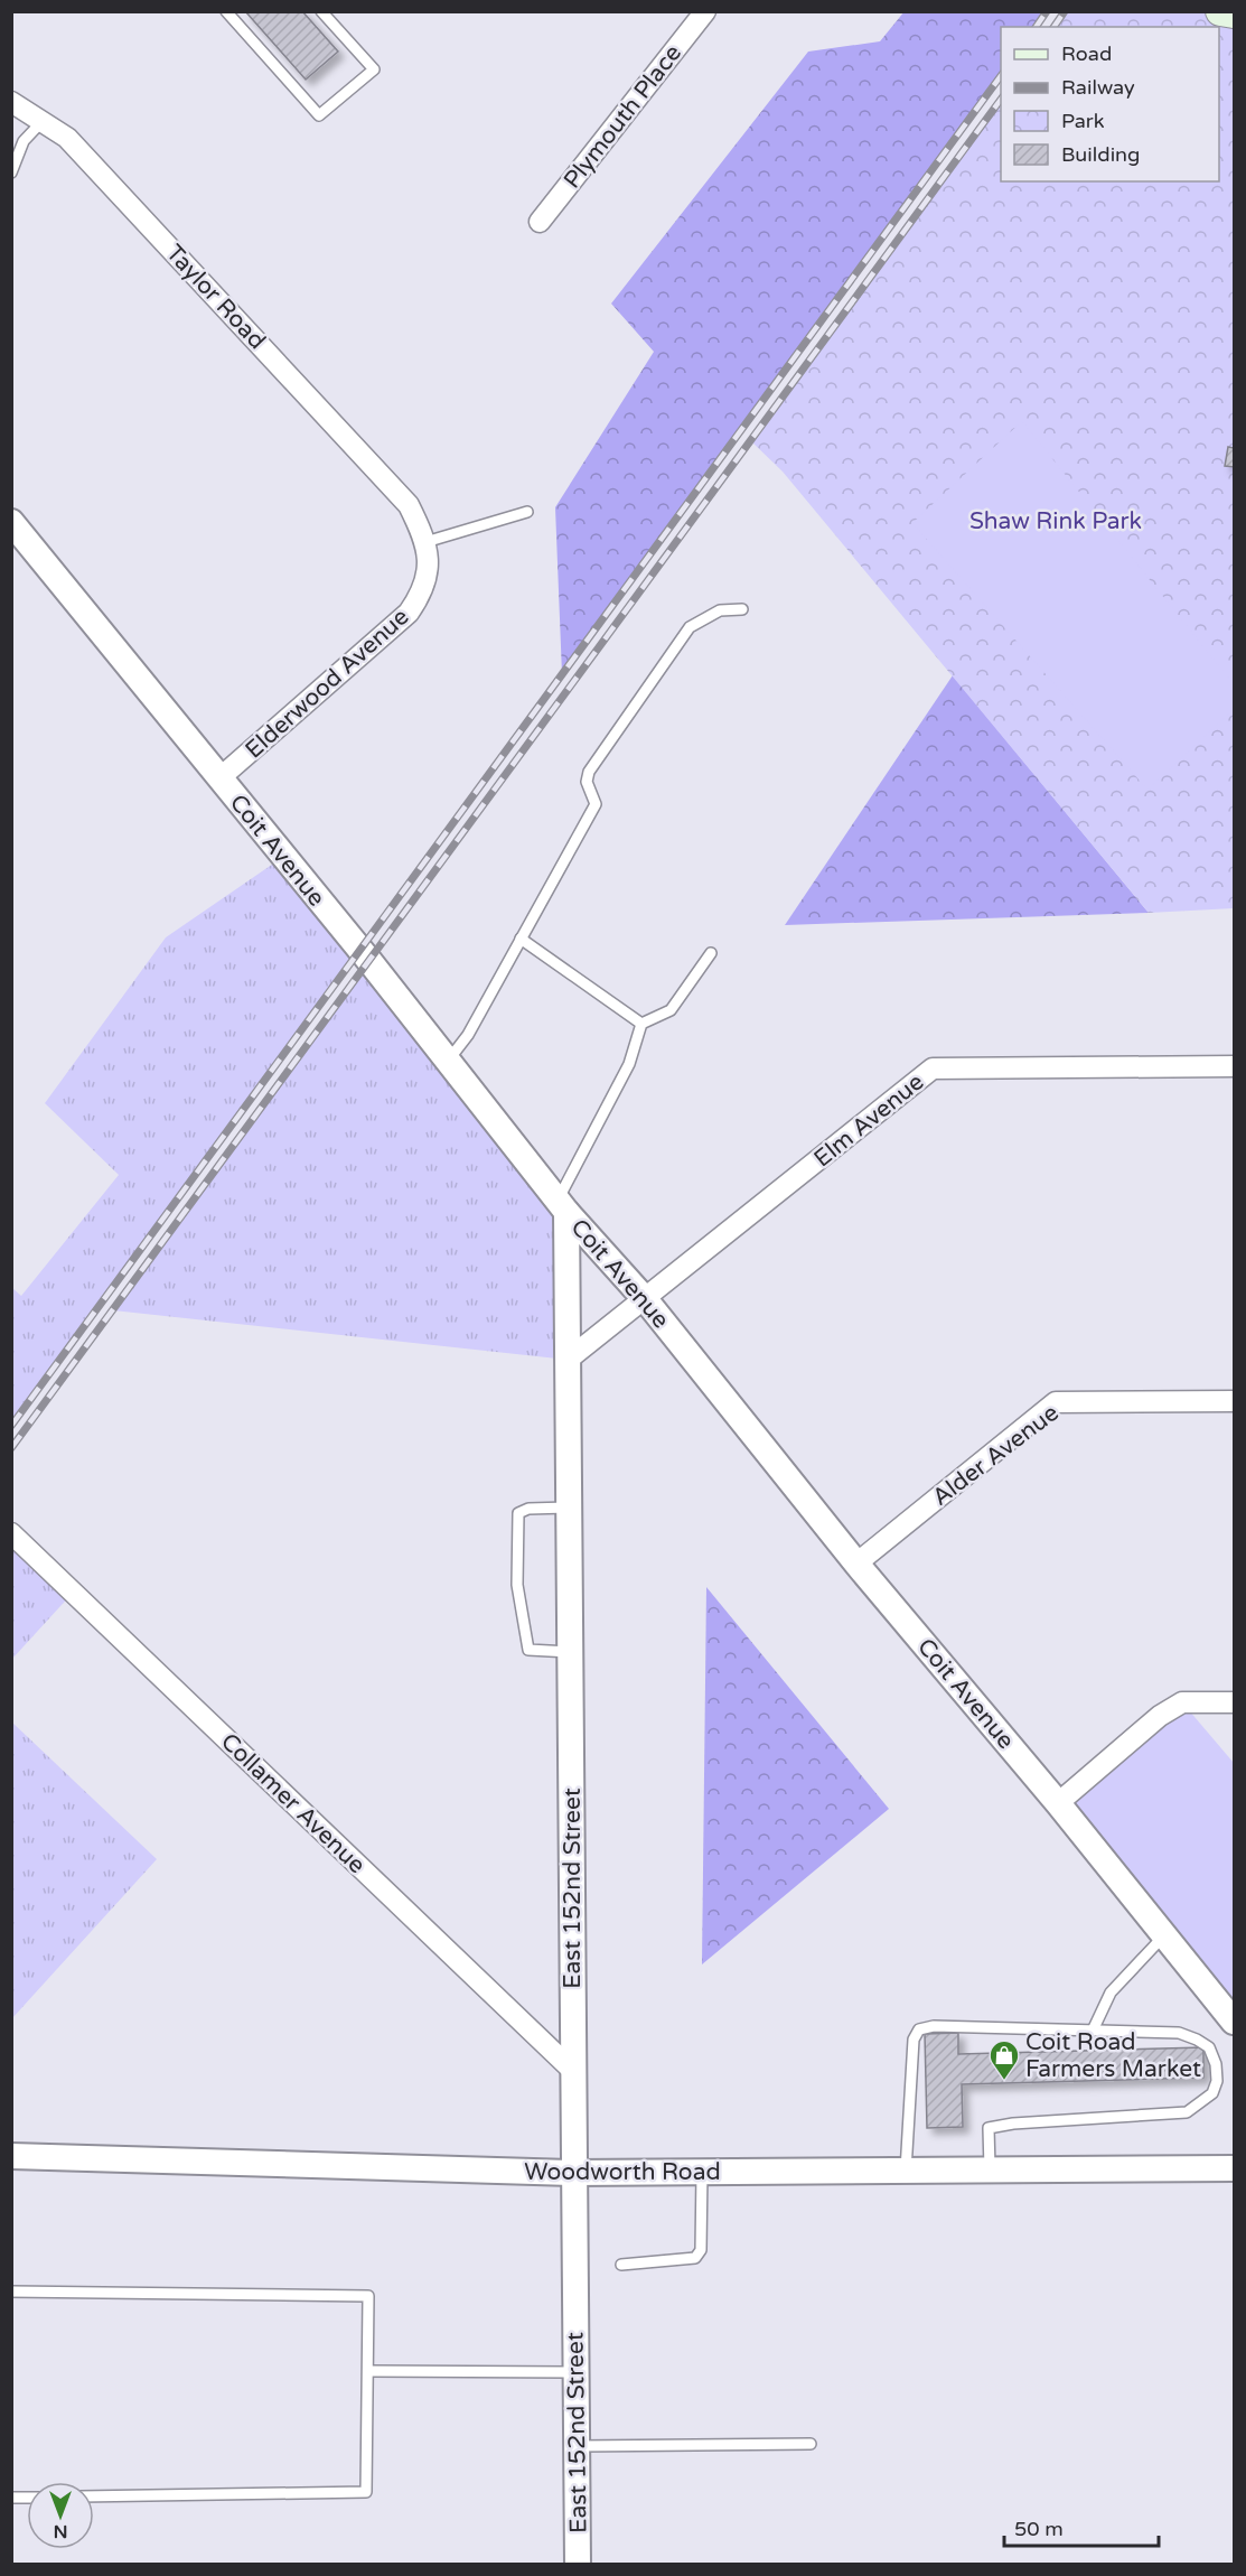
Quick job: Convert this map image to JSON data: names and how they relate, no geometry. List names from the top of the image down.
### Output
{
  "streets": {
    "street": [
      "Plymouth Place",
      "Taylor Road",
      "Elderwood Avenue",
      "Coit Avenue",
      "Elm Avenue",
      "Alder Avenue",
      "Collamer Avenue",
      "East 152nd Street",
      "Woodworth Road"
    ]
  },
  "crossings": [
    ["Taylor Road", "Elderwood Avenue"],
    ["Elderwood Avenue", "Coit Avenue"],
    ["Coit Avenue", "Elm Avenue"],
    ["Coit Avenue", "Alder Avenue"],
    ["Coit Avenue", "East 152nd Street"],
    ["Elm Avenue", "East 152nd Street"],
    ["Collamer Avenue", "East 152nd Street"],
    ["East 152nd Street", "Woodworth Road"]
  ],
  "parks": ["Shaw Rink Park"],
  "places": {
    "shop": ["Coit Road Farmers Market"]
  },
  "legend": [
    "Road",
    "Railway",
    "Park",
    "Building"
  ],
  "scale_bar": "50 m",
  "north": "bottom"
}
